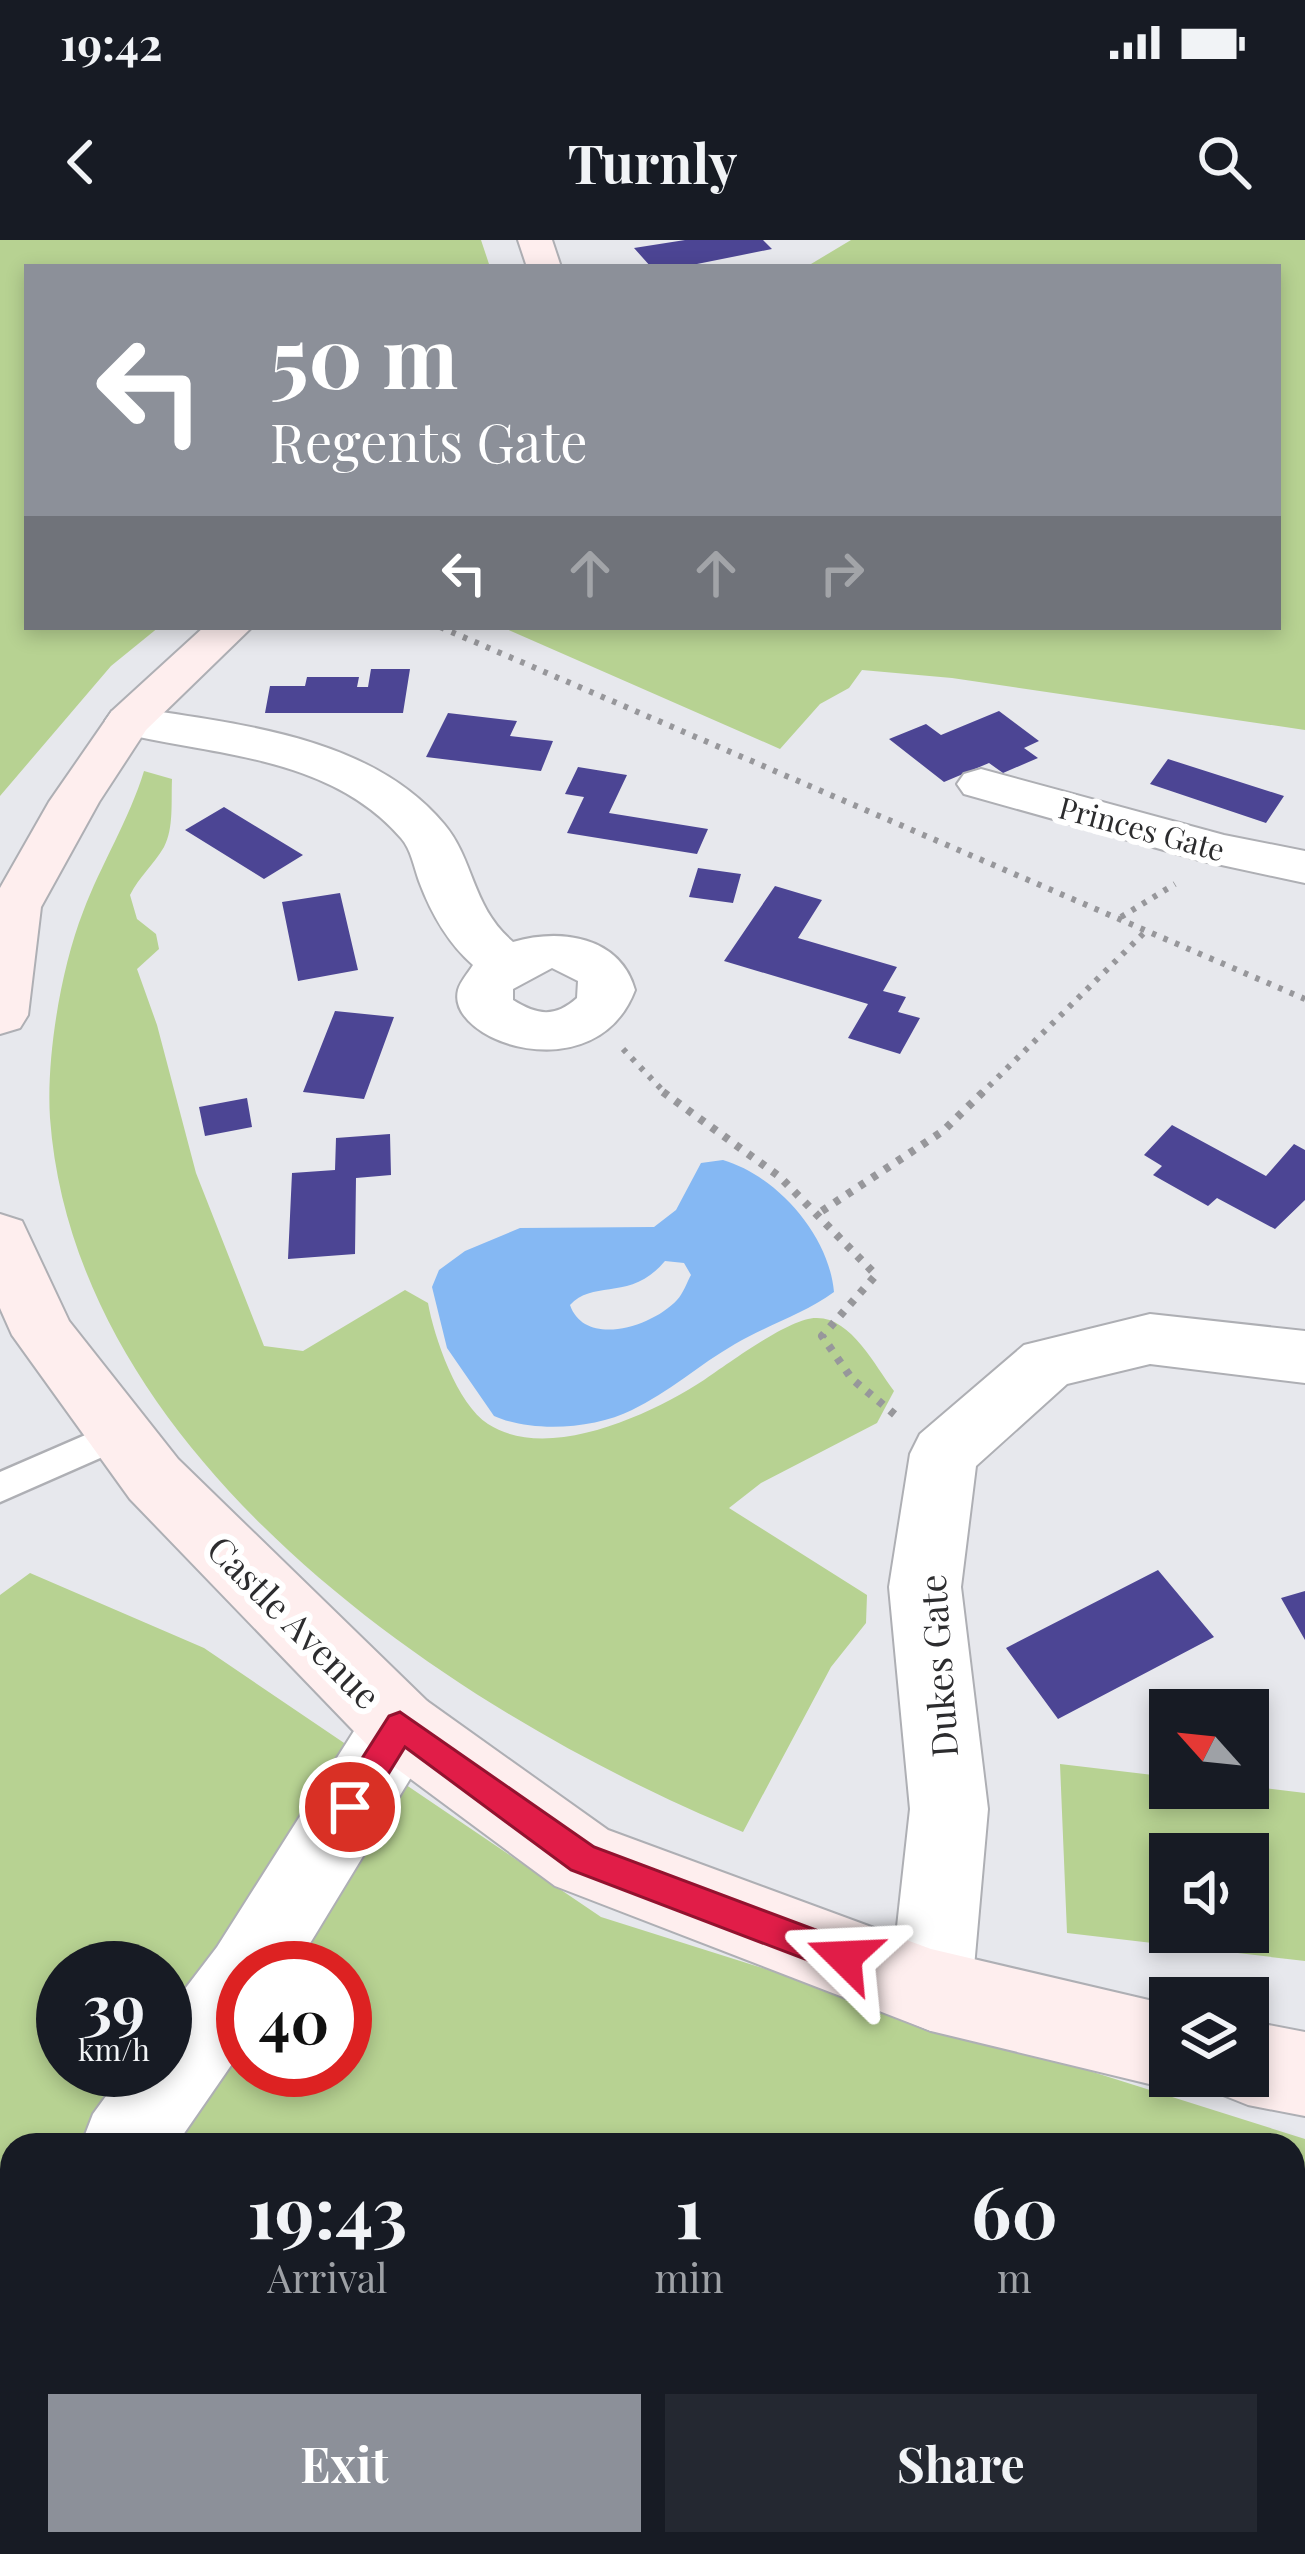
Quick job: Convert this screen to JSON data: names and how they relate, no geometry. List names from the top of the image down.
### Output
{
  "streets": {
    "street": ["Princes Gate", "Castle Avenue", "Dukes Gate"]
  },
  "crossings": [
    ["Castle Avenue", "Dukes Gate"]
  ],
  "north": "top left",
  "page": {
    "status": "19:42",
    "header": "Turnly",
    "turn": ["50 m", "Regents Gate"],
    "speed": "39 km/h",
    "limit": "40",
    "eta": [
      "19:43",
      "Arrival",
      "1",
      "min",
      "60",
      "m"
    ],
    "buttons": ["Exit", "Share"]
  }
}
